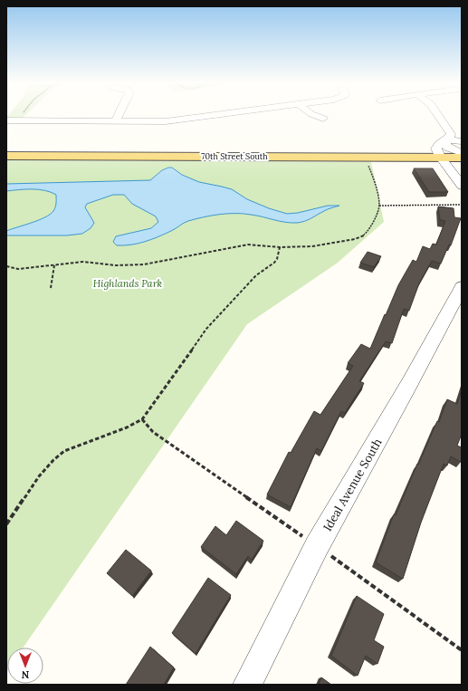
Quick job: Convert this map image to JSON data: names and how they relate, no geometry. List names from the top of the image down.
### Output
{
  "streets": {
    "main road": ["70th Street South"],
    "street": ["Ideal Avenue South"]
  },
  "parks": ["Highlands Park"],
  "north": "bottom"
}
